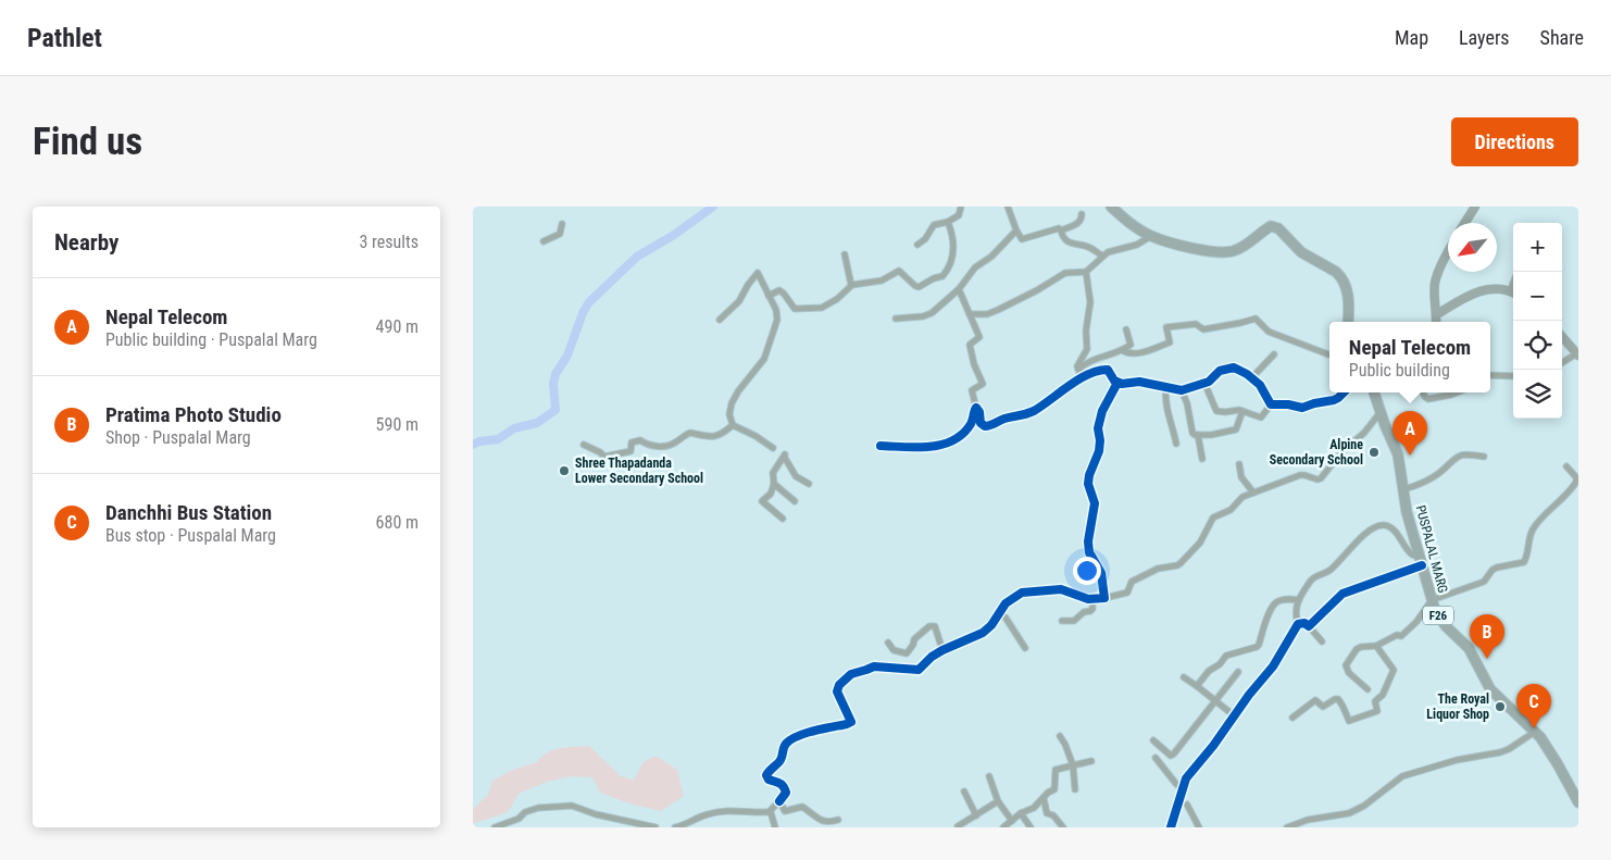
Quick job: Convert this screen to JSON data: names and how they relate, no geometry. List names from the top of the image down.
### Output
{
  "streets": {
    "main road": ["PUSPALAL MARG", "F26"]
  },
  "places": ["Alpine Secondary School", "Shree Thapadanda Lower Secondary School", "The Royal Liquor Shop"],
  "north": "bottom left",
  "page": {
    "header": "Pathlet",
    "nav": ["Map", "Layers", "Share"],
    "buttons": "Directions",
    "title": "Find us",
    "heading": ["Nearby", "3 results"],
    "map_buttons": ["+", "−"],
    "list": [
      {
        "mark": "A",
        "name": "Nepal Telecom",
        "note": "Public building · Puspalal Marg",
        "value": "490 m"
      },
      {
        "mark": "B",
        "name": "Pratima Photo Studio",
        "note": "Shop · Puspalal Marg",
        "value": "590 m"
      },
      {
        "mark": "C",
        "name": "Danchhi Bus Station",
        "note": "Bus stop · Puspalal Marg",
        "value": "680 m"
      }
    ],
    "popup": ["Nepal Telecom", "Public building"],
    "pins": ["A", "B", "C"]
  }
}
